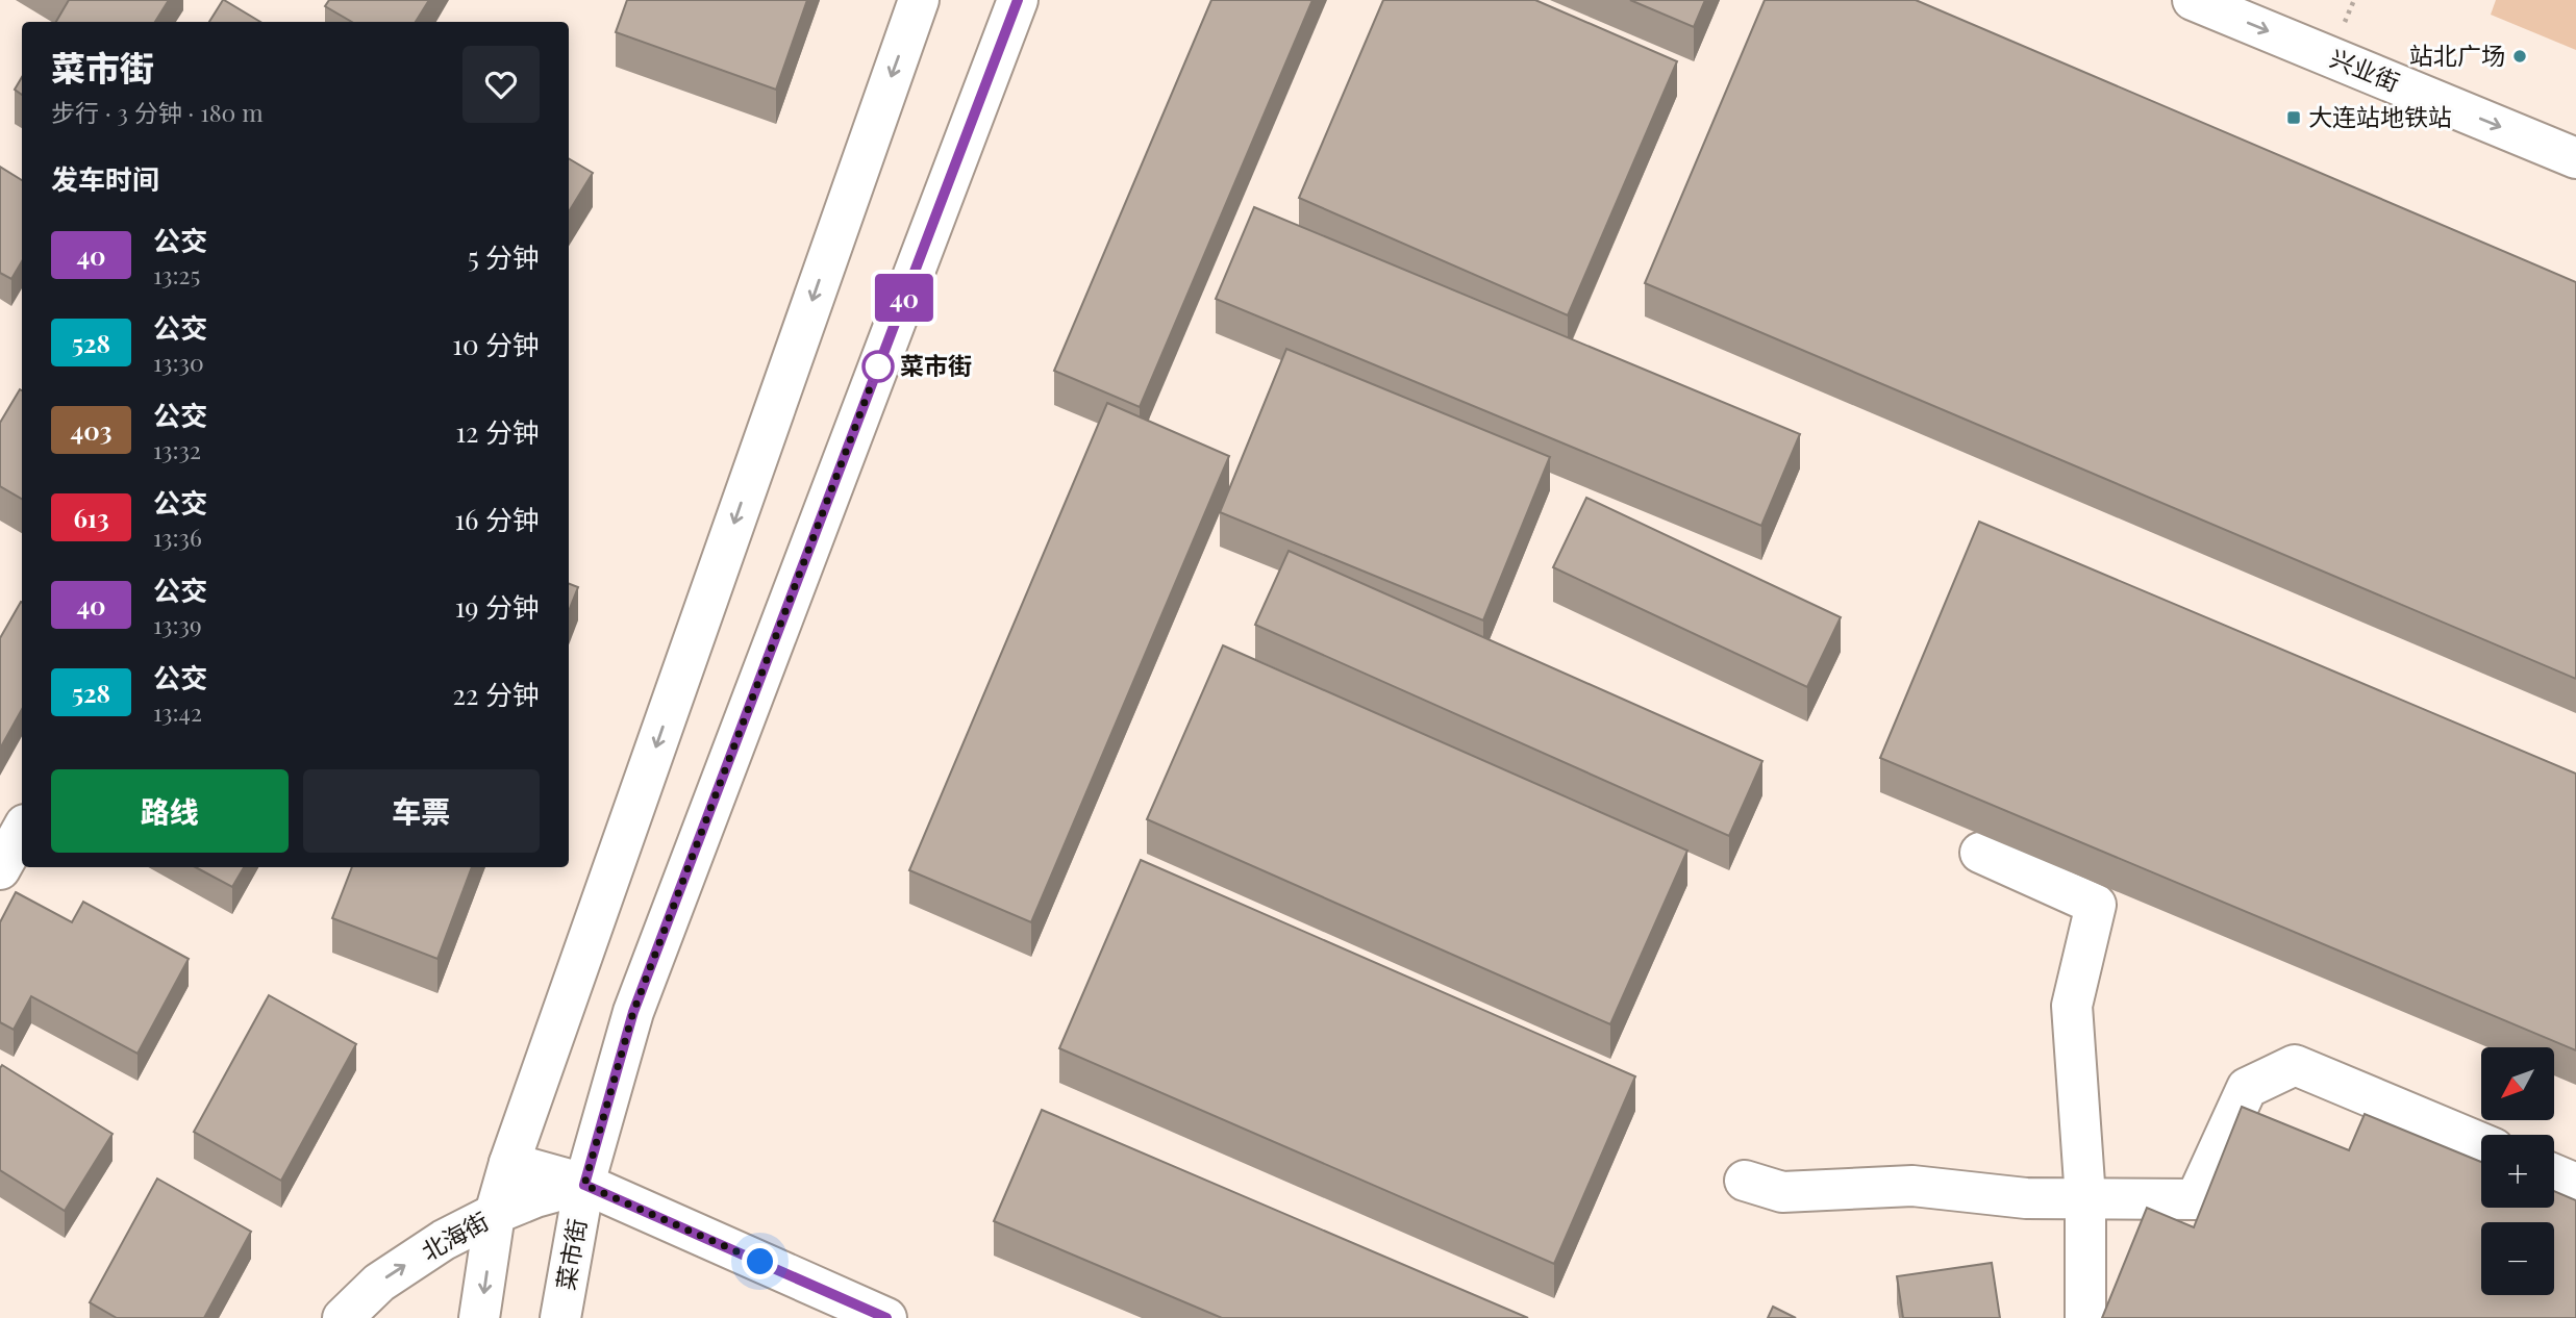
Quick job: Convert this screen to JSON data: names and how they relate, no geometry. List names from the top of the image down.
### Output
{
  "streets": {
    "main road": ["兴业街", "北海街", "菜市街"]
  },
  "crossings": [
    ["北海街", "菜市街"]
  ],
  "one_way": ["兴业街", "北海街"],
  "places": {
    "other": ["站北广场", "菜市街"],
    "transit": ["大连站地铁站"]
  },
  "lines": ["bus line 40"],
  "north": "bottom left",
  "page": {
    "on_map": "40",
    "heading": [
      ["菜市街", "步行 · 3 分钟 · 180 m"],
      "发车时间"
    ],
    "list": [
      {
        "mark": "40",
        "name": "公交",
        "note": "13:25",
        "value": "5 分钟"
      },
      {
        "mark": "528",
        "name": "公交",
        "note": "13:30",
        "value": "10 分钟"
      },
      {
        "mark": "403",
        "name": "公交",
        "note": "13:32",
        "value": "12 分钟"
      },
      {
        "mark": "613",
        "name": "公交",
        "note": "13:36",
        "value": "16 分钟"
      },
      {
        "mark": "40",
        "name": "公交",
        "note": "13:39",
        "value": "19 分钟"
      },
      {
        "mark": "528",
        "name": "公交",
        "note": "13:42",
        "value": "22 分钟"
      }
    ],
    "buttons": ["路线", "车票"],
    "map_buttons": ["+", "−"]
  }
}
